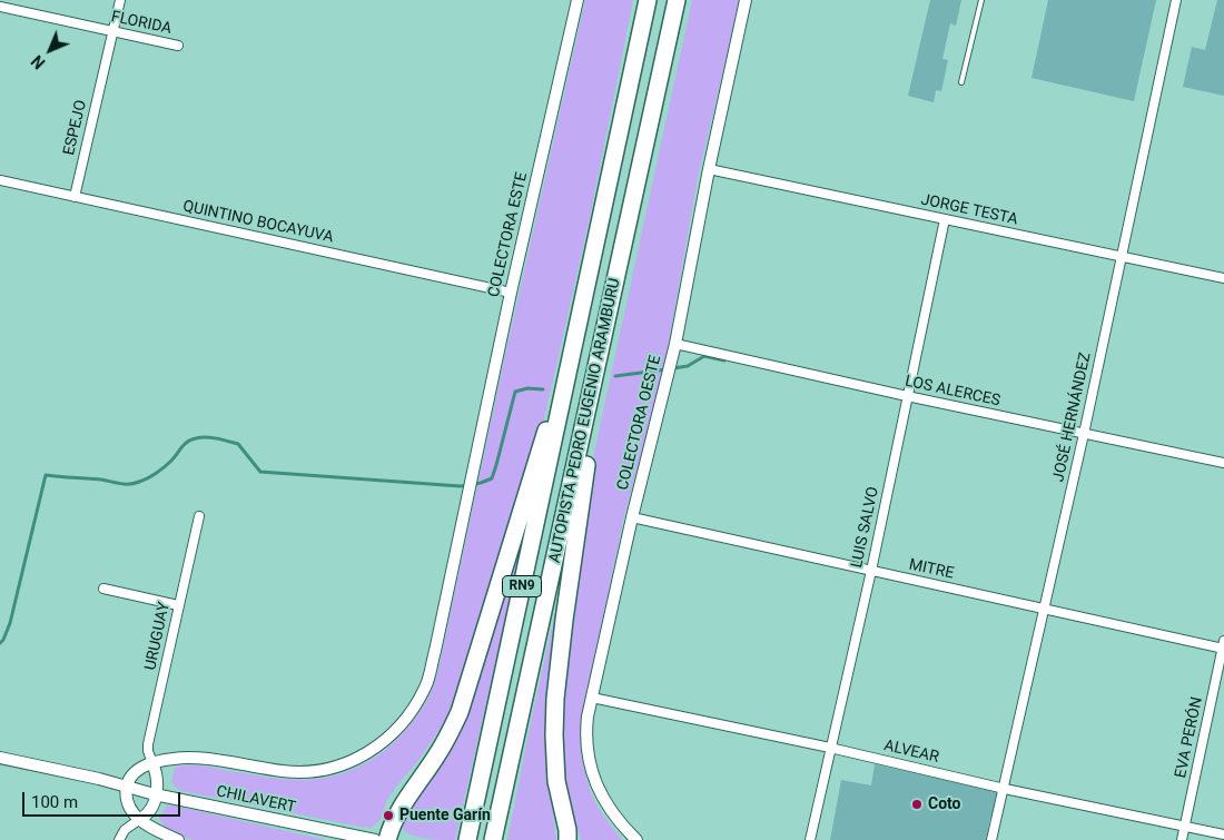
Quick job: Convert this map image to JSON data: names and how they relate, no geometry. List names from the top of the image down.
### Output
{
  "streets": {
    "highway": ["AUTOPISTA PEDRO EUGENIO ARAMBURU", "RN9"],
    "street": [
      "FLORIDA",
      "ESPEJO",
      "JORGE TESTA",
      "QUINTINO BOCAYUVA",
      "COLECTORA ESTE",
      "LOS ALERCES",
      "JOSÉ HERNÁNDEZ",
      "COLECTORA OESTE",
      "LUIS SALVO",
      "MITRE",
      "URUGUAY",
      "EVA PERÓN",
      "ALVEAR",
      "CHILAVERT"
    ]
  },
  "crossings": [
    ["FLORIDA", "ESPEJO"],
    ["ESPEJO", "QUINTINO BOCAYUVA"],
    ["JORGE TESTA", "JOSÉ HERNÁNDEZ"],
    ["JORGE TESTA", "COLECTORA OESTE"],
    ["JORGE TESTA", "LUIS SALVO"],
    ["QUINTINO BOCAYUVA", "COLECTORA ESTE"],
    ["COLECTORA ESTE", "URUGUAY"],
    ["LOS ALERCES", "JOSÉ HERNÁNDEZ"],
    ["LOS ALERCES", "COLECTORA OESTE"],
    ["LOS ALERCES", "LUIS SALVO"],
    ["JOSÉ HERNÁNDEZ", "MITRE"],
    ["JOSÉ HERNÁNDEZ", "ALVEAR"],
    ["COLECTORA OESTE", "MITRE"],
    ["COLECTORA OESTE", "ALVEAR"],
    ["LUIS SALVO", "MITRE"],
    ["LUIS SALVO", "ALVEAR"],
    ["MITRE", "EVA PERÓN"],
    ["EVA PERÓN", "ALVEAR"]
  ],
  "places": ["Coto", "Puente Garín"],
  "scale_bar": "100 m",
  "north": "bottom left"
}
